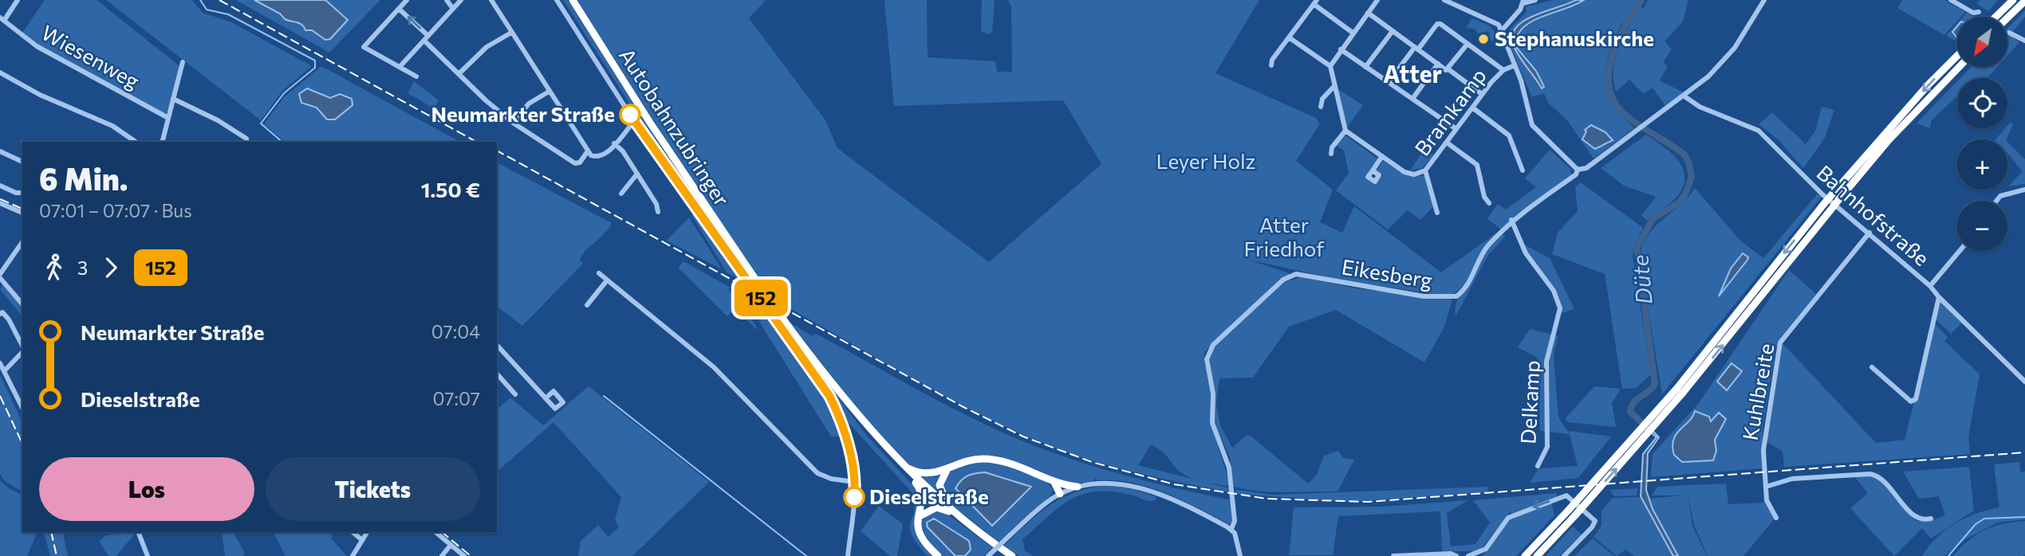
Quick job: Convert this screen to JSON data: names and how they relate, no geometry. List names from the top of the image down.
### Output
{
  "streets": {
    "highway": ["Autobahnzubringer"],
    "street": [
      "Wiesenweg",
      "Bramkamp",
      "Bahnhofstraße",
      "Eikesberg",
      "Kuhlbreite",
      "Delkamp"
    ]
  },
  "crossings": [
    ["Bahnhofstraße", "Eikesberg"],
    ["Bahnhofstraße", "Kuhlbreite"],
    ["Eikesberg", "Delkamp"]
  ],
  "districts": ["Atter"],
  "water": ["Düte"],
  "parks": ["Leyer Holz", "Atter Friedhof"],
  "places": ["Stephanuskirche", "Neumarkter Straße", "Dieselstraße"],
  "lines": ["bus line 152"],
  "north": "bottom left",
  "page": {
    "on_map": "152",
    "map_buttons": ["+", "−"],
    "heading": ["6 Min.", "07:01 – 07:07 · Bus", "1.50 €"],
    "legs": ["3", "152"],
    "list": [
      {
        "name": "Neumarkter Straße",
        "value": "07:04"
      },
      {
        "name": "Dieselstraße",
        "value": "07:07"
      }
    ],
    "buttons": ["Los", "Tickets"]
  }
}
